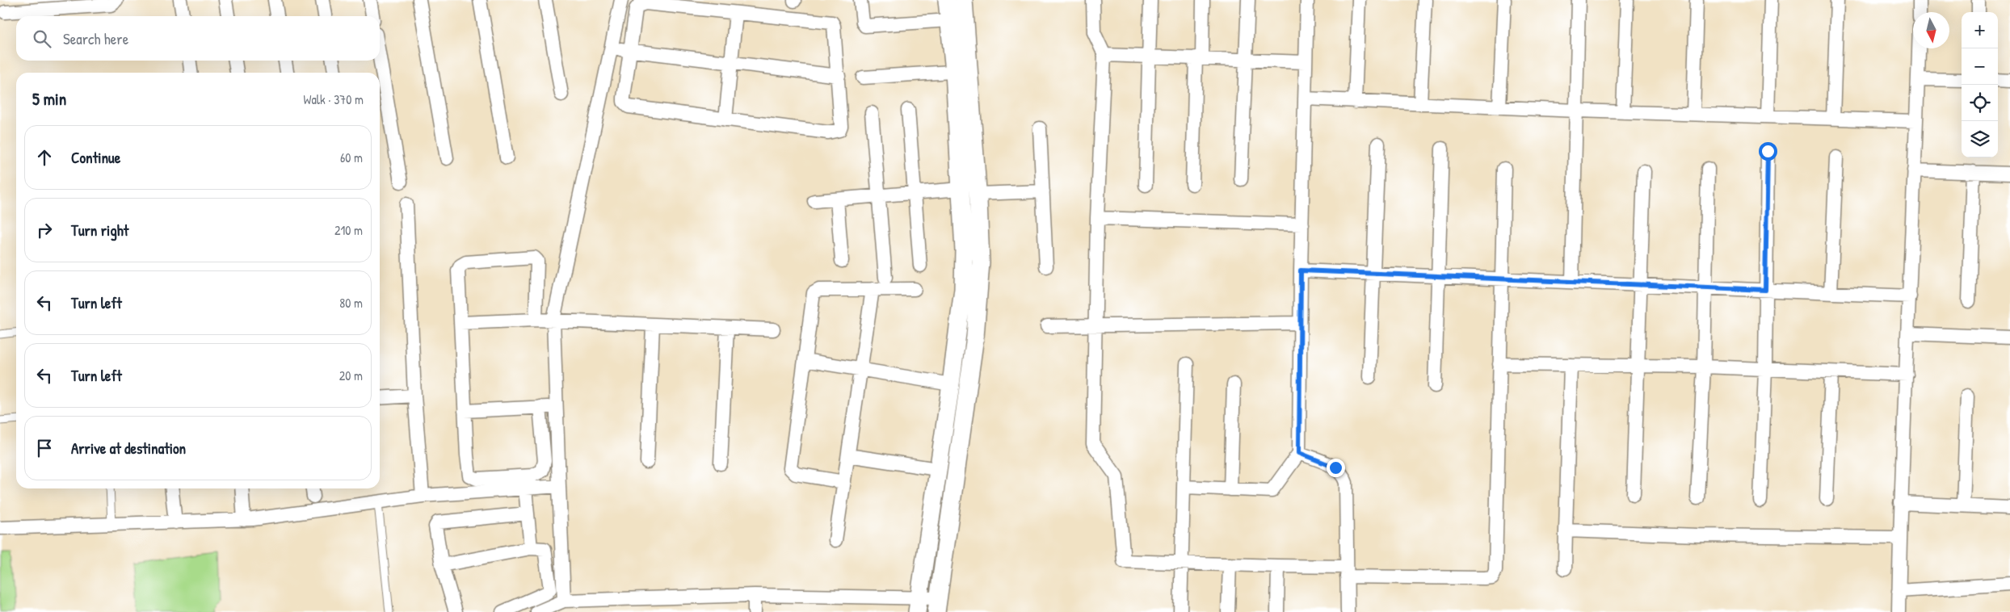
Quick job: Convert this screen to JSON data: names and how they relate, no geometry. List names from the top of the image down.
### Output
{
  "north": "bottom",
  "page": {
    "map_buttons": ["+", "−"],
    "search": "Search here",
    "heading": ["5 min", "Walk · 370 m"],
    "list": [
      ["Continue", "60 m"],
      ["Turn right", "210 m"],
      ["Turn left", "80 m"],
      ["Turn left", "20 m"],
      "Arrive at destination"
    ]
  }
}
